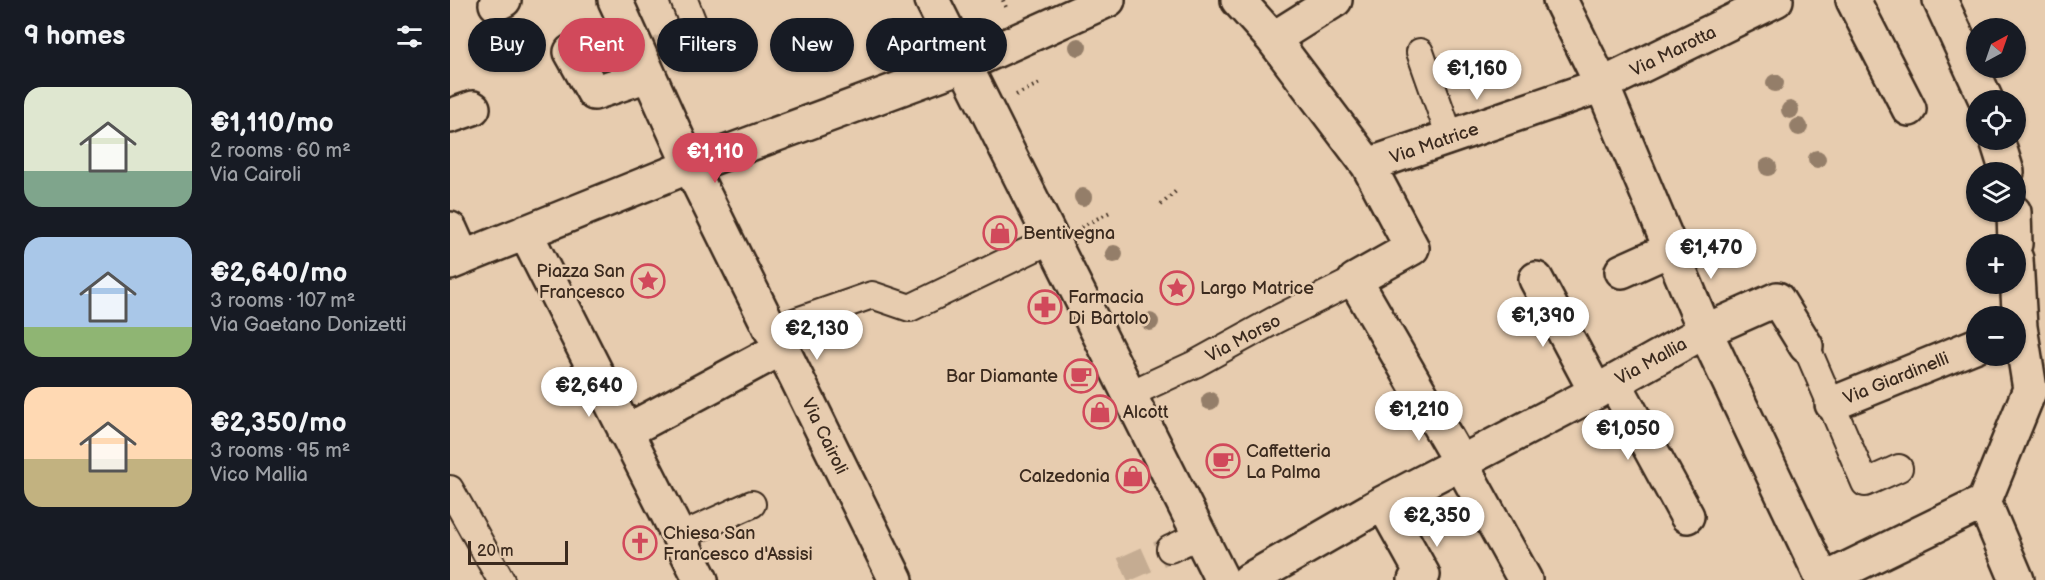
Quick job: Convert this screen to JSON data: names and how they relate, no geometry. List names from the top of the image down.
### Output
{
  "streets": {
    "street": [
      "Via Marotta",
      "Via Matrice",
      "Via Morso",
      "Via Mallia",
      "Via Giardinelli",
      "Via Cairoli"
    ]
  },
  "crossings": [
    ["Via Marotta", "Via Matrice"],
    ["Via Matrice", "Via Morso"],
    ["Via Mallia", "Via Giardinelli"]
  ],
  "places": {
    "shop": ["Bentivegna", "Alcott", "Calzedonia"],
    "place": ["Piazza San Francesco", "Largo Matrice"],
    "pharmacy": ["Farmacia Di Bartolo"],
    "cafe": ["Bar Diamante", "Caffetteria La Palma"],
    "church": ["Chiesa San Francesco d'Assisi"]
  },
  "scale_bar": "20 m",
  "north": "top right",
  "page": {
    "heading": "9 homes",
    "map_buttons": ["+", "−"],
    "chip": [
      "Buy",
      "Rent",
      "Filters",
      "New",
      "Apartment"
    ],
    "price": [
      "€1,160",
      "€1,110",
      "€1,470",
      "€1,390",
      "€2,130",
      "€2,640",
      "€1,210",
      "€1,050",
      "€2,350"
    ],
    "list": [
      {
        "name": "€1,110/mo",
        "note": "2 rooms · 60 m² · Via Cairoli"
      },
      {
        "name": "€2,640/mo",
        "note": "3 rooms · 107 m² · Via Gaetano Donizetti"
      },
      {
        "name": "€2,350/mo",
        "note": "3 rooms · 95 m² · Vico Mallia"
      }
    ],
    "scale": "20 m"
  }
}
